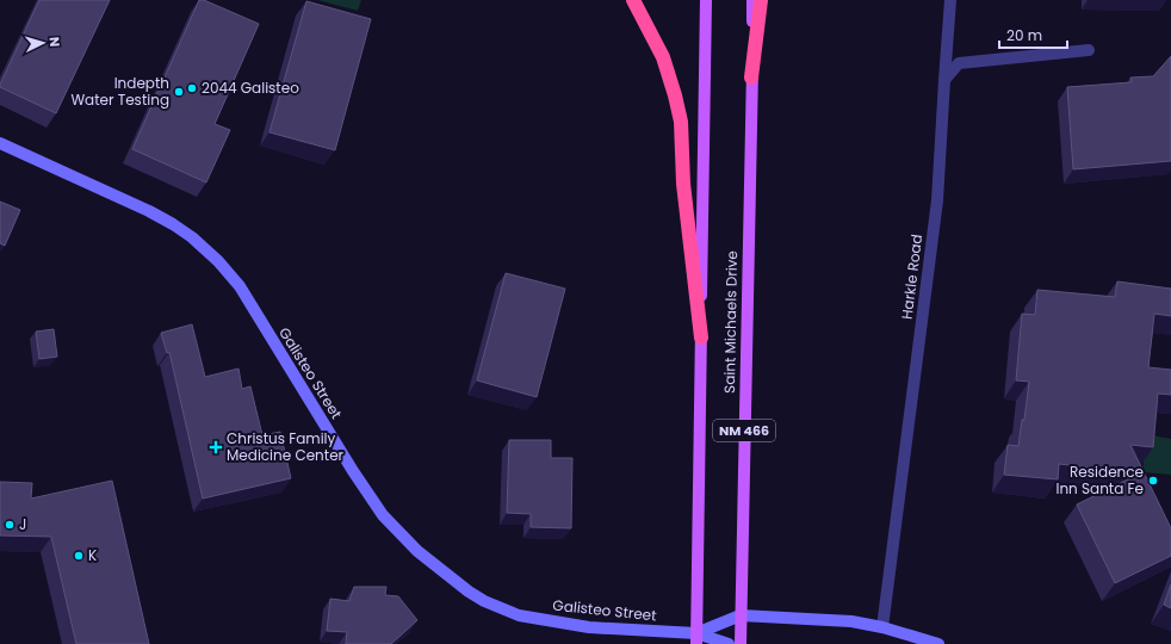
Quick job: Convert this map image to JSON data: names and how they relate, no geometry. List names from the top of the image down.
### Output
{
  "streets": {
    "main road": ["Saint Michaels Drive", "NM 466"],
    "street": ["Harkle Road", "Galisteo Street"]
  },
  "crossings": [
    ["Harkle Road", "Galisteo Street"],
    ["Saint Michaels Drive", "Galisteo Street"]
  ],
  "places": {
    "other": [
      "2044 Galisteo",
      "Indepth Water Testing",
      "Residence Inn Santa Fe",
      "J",
      "K"
    ],
    "health": ["Christus Family Medicine Center"]
  },
  "scale_bar": "20 m",
  "north": "right"
}
